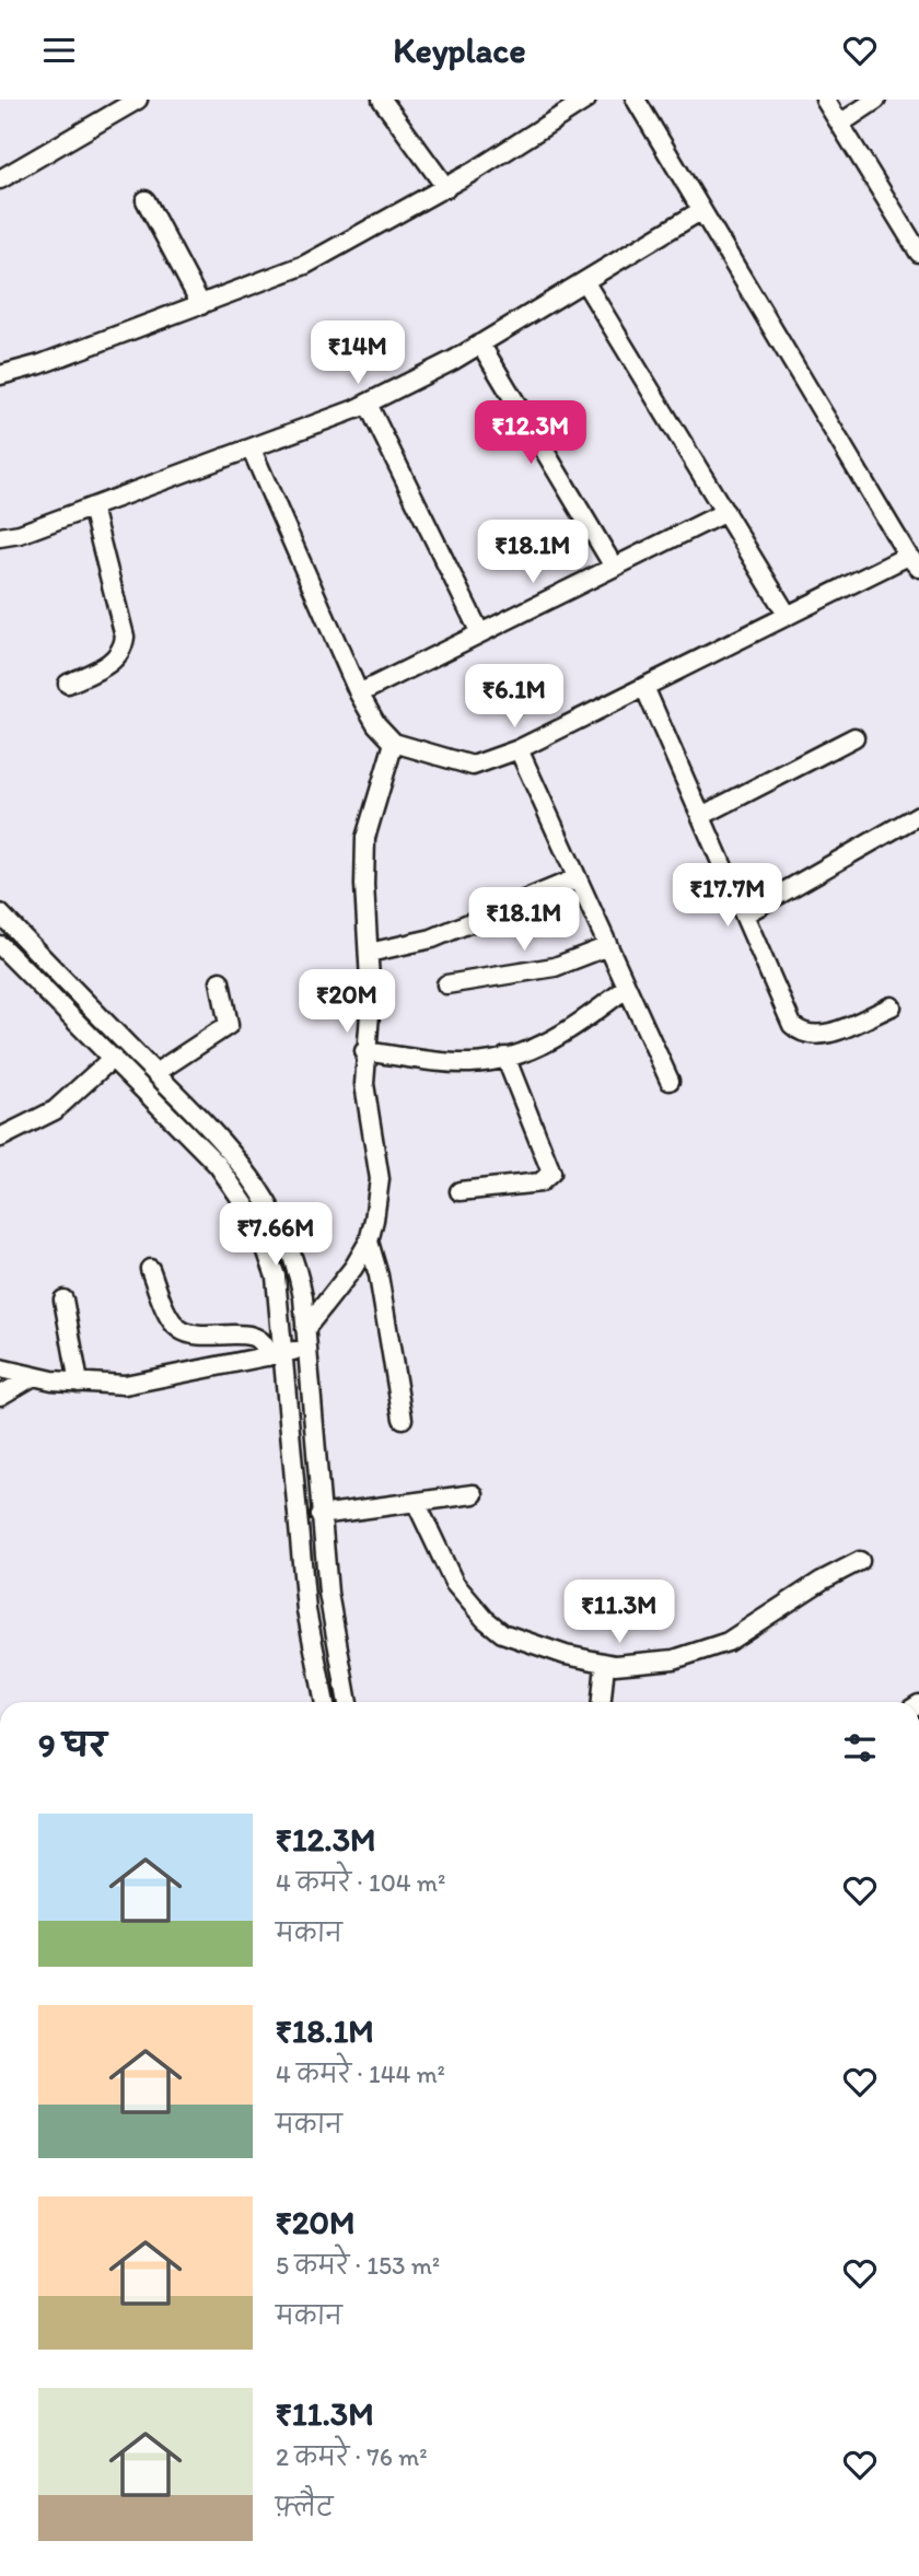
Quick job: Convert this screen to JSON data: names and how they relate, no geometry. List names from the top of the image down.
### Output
{
  "page": {
    "header": "Keyplace",
    "price": [
      "₹14M",
      "₹12.3M",
      "₹18.1M",
      "₹6.1M",
      "₹17.7M",
      "₹18.1M",
      "₹20M",
      "₹7.66M",
      "₹11.3M"
    ],
    "heading": "9 घर",
    "list": [
      {
        "name": "₹12.3M",
        "note": "4 कमरे · 104 m² · मकान"
      },
      {
        "name": "₹18.1M",
        "note": "4 कमरे · 144 m² · मकान"
      },
      {
        "name": "₹20M",
        "note": "5 कमरे · 153 m² · मकान"
      },
      {
        "name": "₹11.3M",
        "note": "2 कमरे · 76 m² · फ़्लैट"
      }
    ]
  }
}
